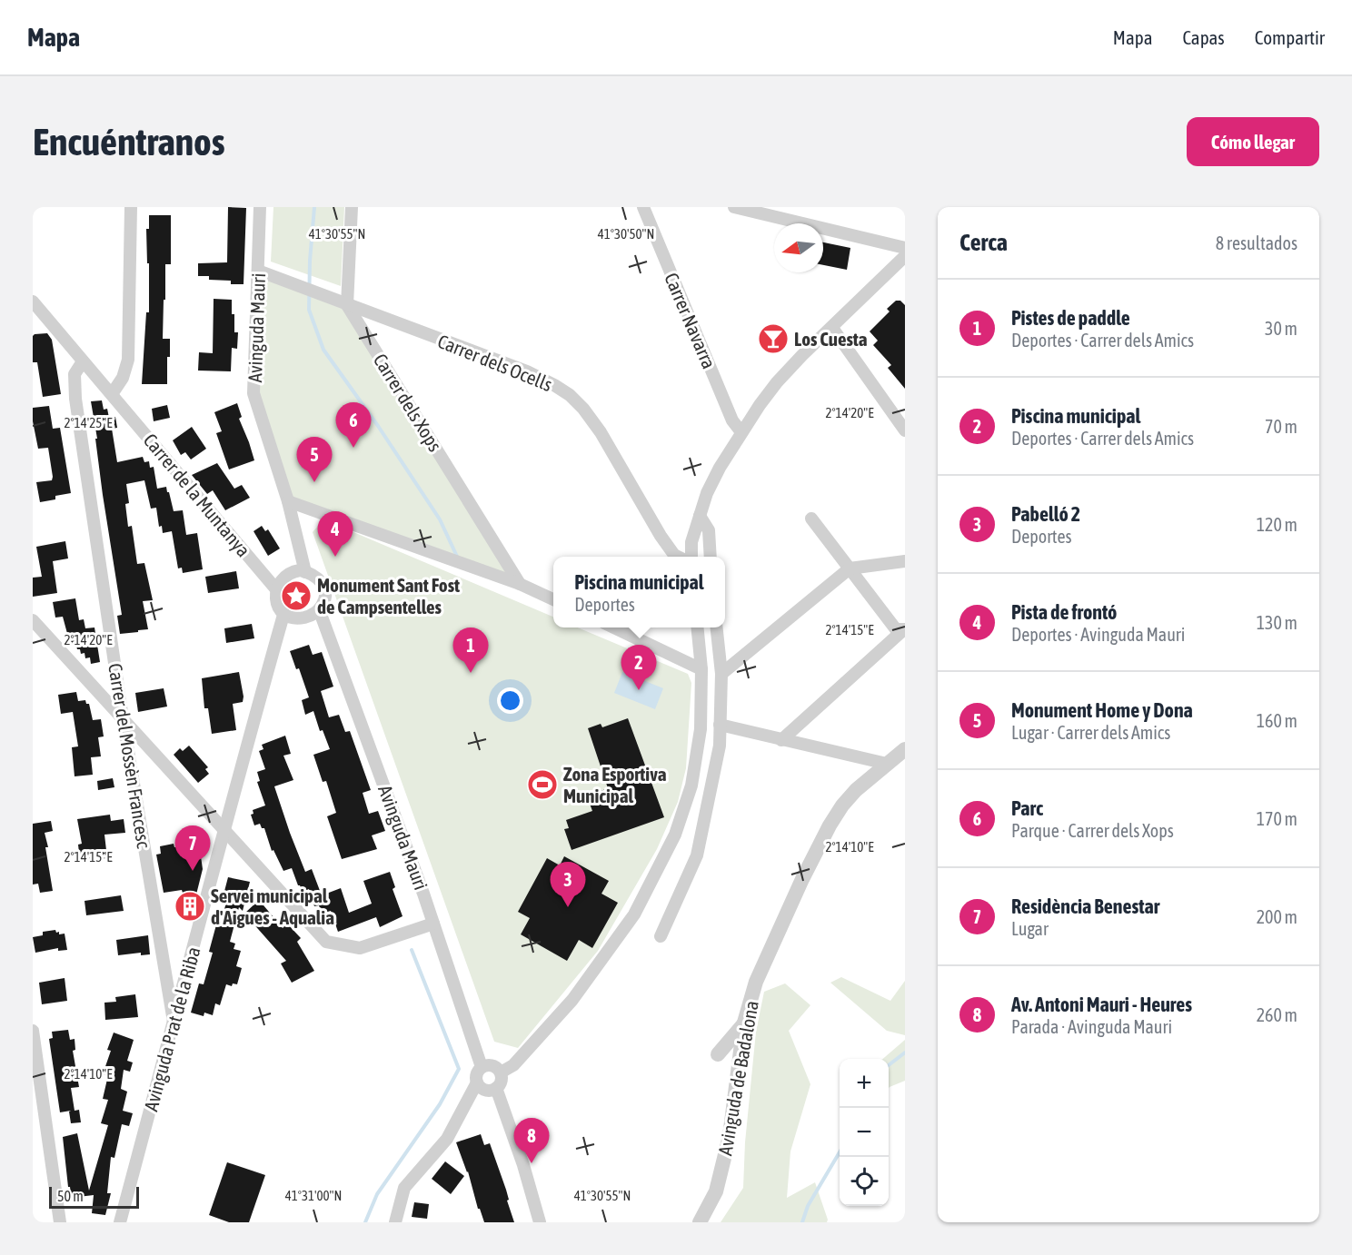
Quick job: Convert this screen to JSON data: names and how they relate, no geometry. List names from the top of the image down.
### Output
{
  "streets": {
    "street": [
      "Carrer Navarra",
      "Avinguda Mauri",
      "Carrer dels Ocells",
      "Carrer dels Xops",
      "Carrer de la Muntanya",
      "Carrer del Mossèn Francesc",
      "Avinguda Prat de la Riba",
      "Avinguda de Badalona"
    ]
  },
  "crossings": [
    ["Avinguda Mauri", "Carrer dels Ocells"],
    ["Avinguda Mauri", "Carrer de la Muntanya"],
    ["Avinguda Mauri", "Avinguda Prat de la Riba"],
    ["Carrer dels Ocells", "Carrer dels Xops"],
    ["Carrer de la Muntanya", "Carrer del Mossèn Francesc"],
    ["Carrer de la Muntanya", "Avinguda Prat de la Riba"],
    ["Carrer del Mossèn Francesc", "Avinguda Prat de la Riba"]
  ],
  "places": {
    "bar": ["Los Cuesta"],
    "place": ["Monument Sant Fost de Campsentelles"],
    "sports": ["Zona Esportiva Municipal"],
    "building": ["Servei municipal d'Aigues - Aqualia"]
  },
  "scale_bar": "50 m",
  "north": "left",
  "page": {
    "header": "Mapa",
    "nav": ["Mapa", "Capas", "Compartir"],
    "buttons": "Cómo llegar",
    "title": "Encuéntranos",
    "heading": ["Cerca", "8 resultados"],
    "list": [
      {
        "mark": "1",
        "name": "Pistes de paddle",
        "note": "Deportes · Carrer dels Amics",
        "value": "30 m"
      },
      {
        "mark": "2",
        "name": "Piscina municipal",
        "note": "Deportes · Carrer dels Amics",
        "value": "70 m"
      },
      {
        "mark": "3",
        "name": "Pabelló 2",
        "note": "Deportes",
        "value": "120 m"
      },
      {
        "mark": "4",
        "name": "Pista de frontó",
        "note": "Deportes · Avinguda Mauri",
        "value": "130 m"
      },
      {
        "mark": "5",
        "name": "Monument Home y Dona",
        "note": "Lugar · Carrer dels Amics",
        "value": "160 m"
      },
      {
        "mark": "6",
        "name": "Parc",
        "note": "Parque · Carrer dels Xops",
        "value": "170 m"
      },
      {
        "mark": "7",
        "name": "Residència Benestar",
        "note": "Lugar",
        "value": "200 m"
      },
      {
        "mark": "8",
        "name": "Av. Antoni Mauri - Heures",
        "note": "Parada · Avinguda Mauri",
        "value": "260 m"
      }
    ],
    "pins": [
      "6",
      "5",
      "4",
      "1",
      "2",
      "7",
      "3",
      "8"
    ],
    "popup": ["Piscina municipal", "Deportes"],
    "map_buttons": ["+", "−"],
    "scale": "50 m"
  },
  "coordinates": [
    "41°30'55\"N",
    "41°30'50\"N",
    "2°14'20\"E",
    "2°14'25\"E",
    "2°14'15\"E",
    "2°14'10\"E",
    "41°31'00\"N"
  ]
}
